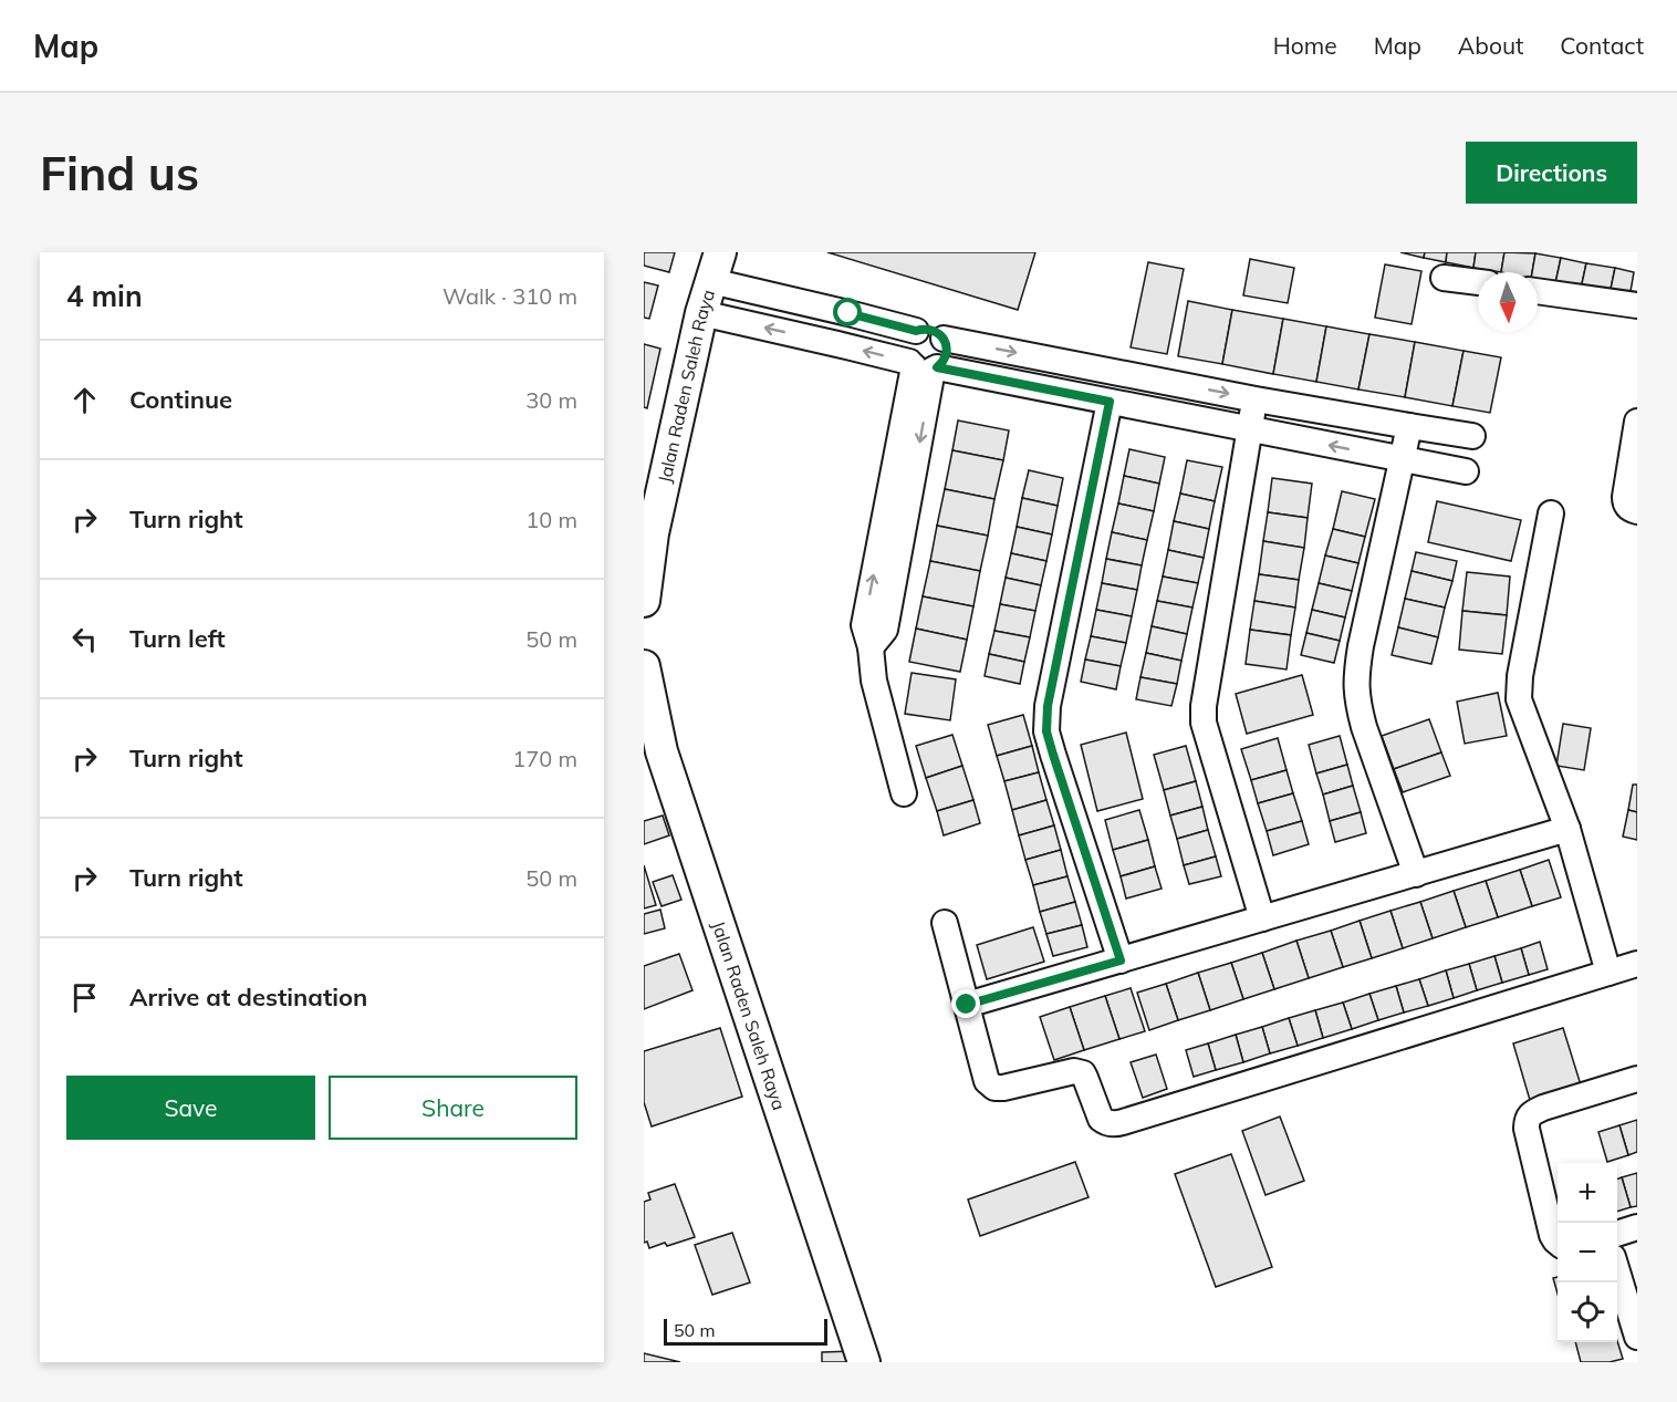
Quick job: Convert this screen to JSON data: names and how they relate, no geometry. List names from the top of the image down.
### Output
{
  "streets": {
    "main road": ["Jalan Raden Saleh Raya"]
  },
  "scale_bar": "50 m",
  "north": "bottom",
  "page": {
    "header": "Map",
    "nav": [
      "Home",
      "Map",
      "About",
      "Contact"
    ],
    "buttons": [
      "Directions",
      ["Save", "Share"]
    ],
    "title": "Find us",
    "heading": ["4 min", "Walk · 310 m"],
    "list": [
      ["Continue", "30 m"],
      ["Turn right", "10 m"],
      ["Turn left", "50 m"],
      ["Turn right", "170 m"],
      ["Turn right", "50 m"],
      "Arrive at destination"
    ],
    "map_buttons": ["+", "−"],
    "scale": "50 m"
  }
}
